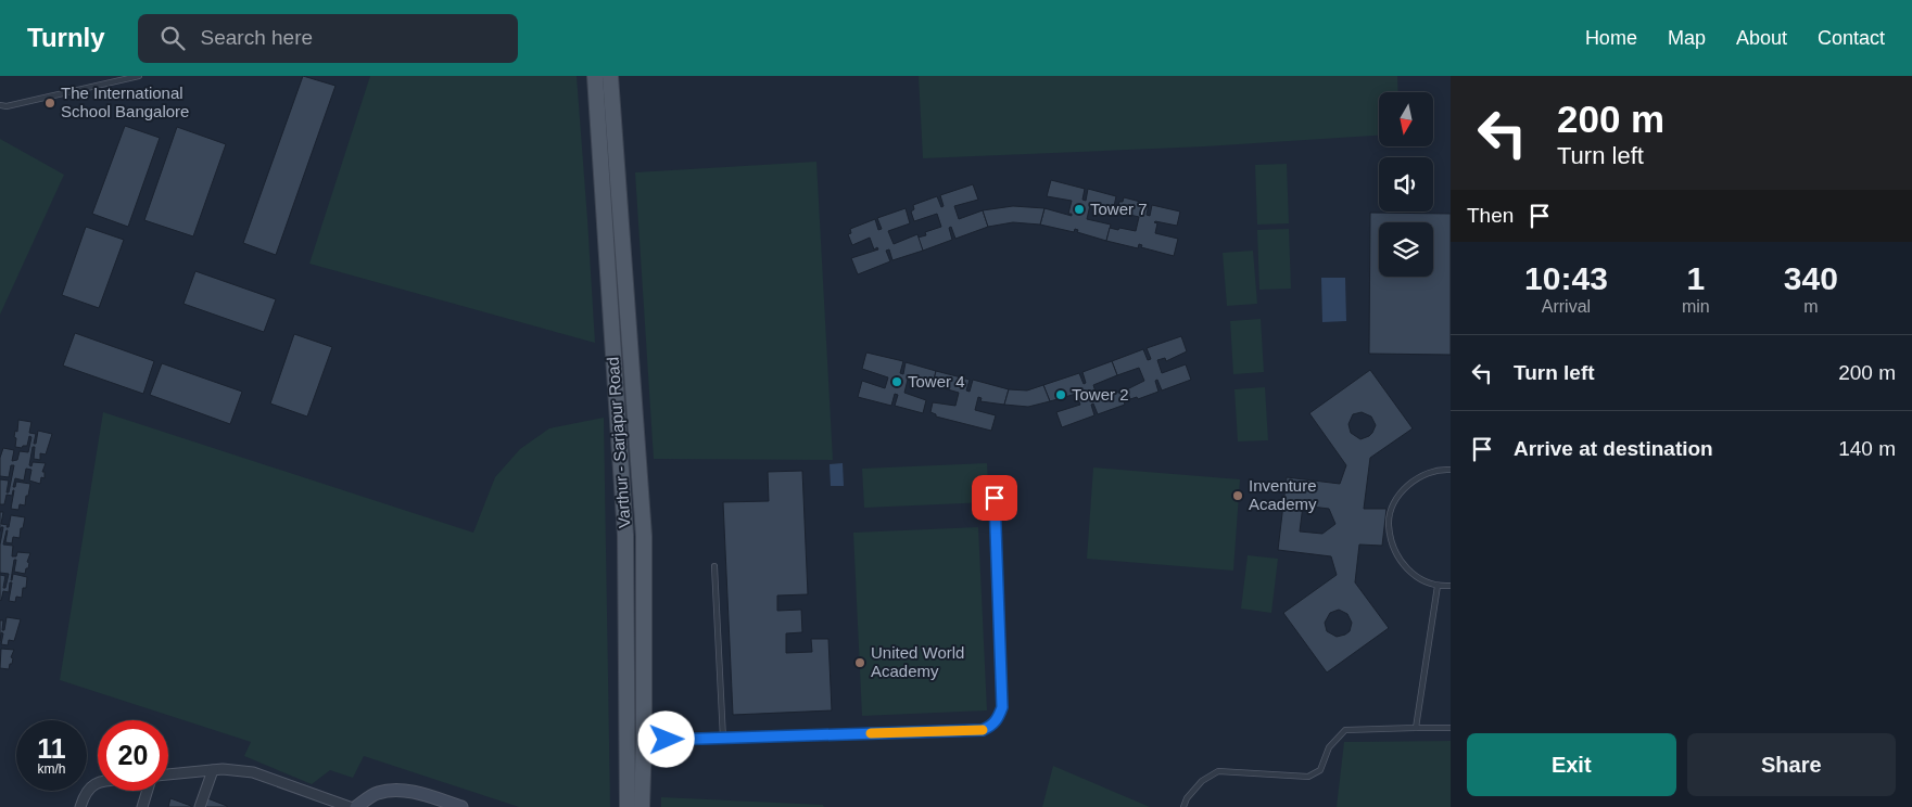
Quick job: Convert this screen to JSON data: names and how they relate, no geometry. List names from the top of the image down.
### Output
{
  "streets": {
    "main road": ["Varthur - Sarjapur Road"]
  },
  "places": [
    "The International School Bangalore",
    "Tower 7",
    "Tower 4",
    "Tower 2",
    "Inventure Academy",
    "United World Academy"
  ],
  "north": "bottom",
  "page": {
    "header": "Turnly",
    "search": "Search here",
    "nav": [
      "Home",
      "Map",
      "About",
      "Contact"
    ],
    "turn": ["200 m", "Turn left"],
    "then": "Then",
    "eta": [
      "10:43",
      "Arrival",
      "1",
      "min",
      "340",
      "m"
    ],
    "list": [
      {
        "name": "Turn left",
        "value": "200 m"
      },
      {
        "name": "Arrive at destination",
        "value": "140 m"
      }
    ],
    "speed": "11 km/h",
    "limit": "20",
    "buttons": ["Exit", "Share"]
  }
}
